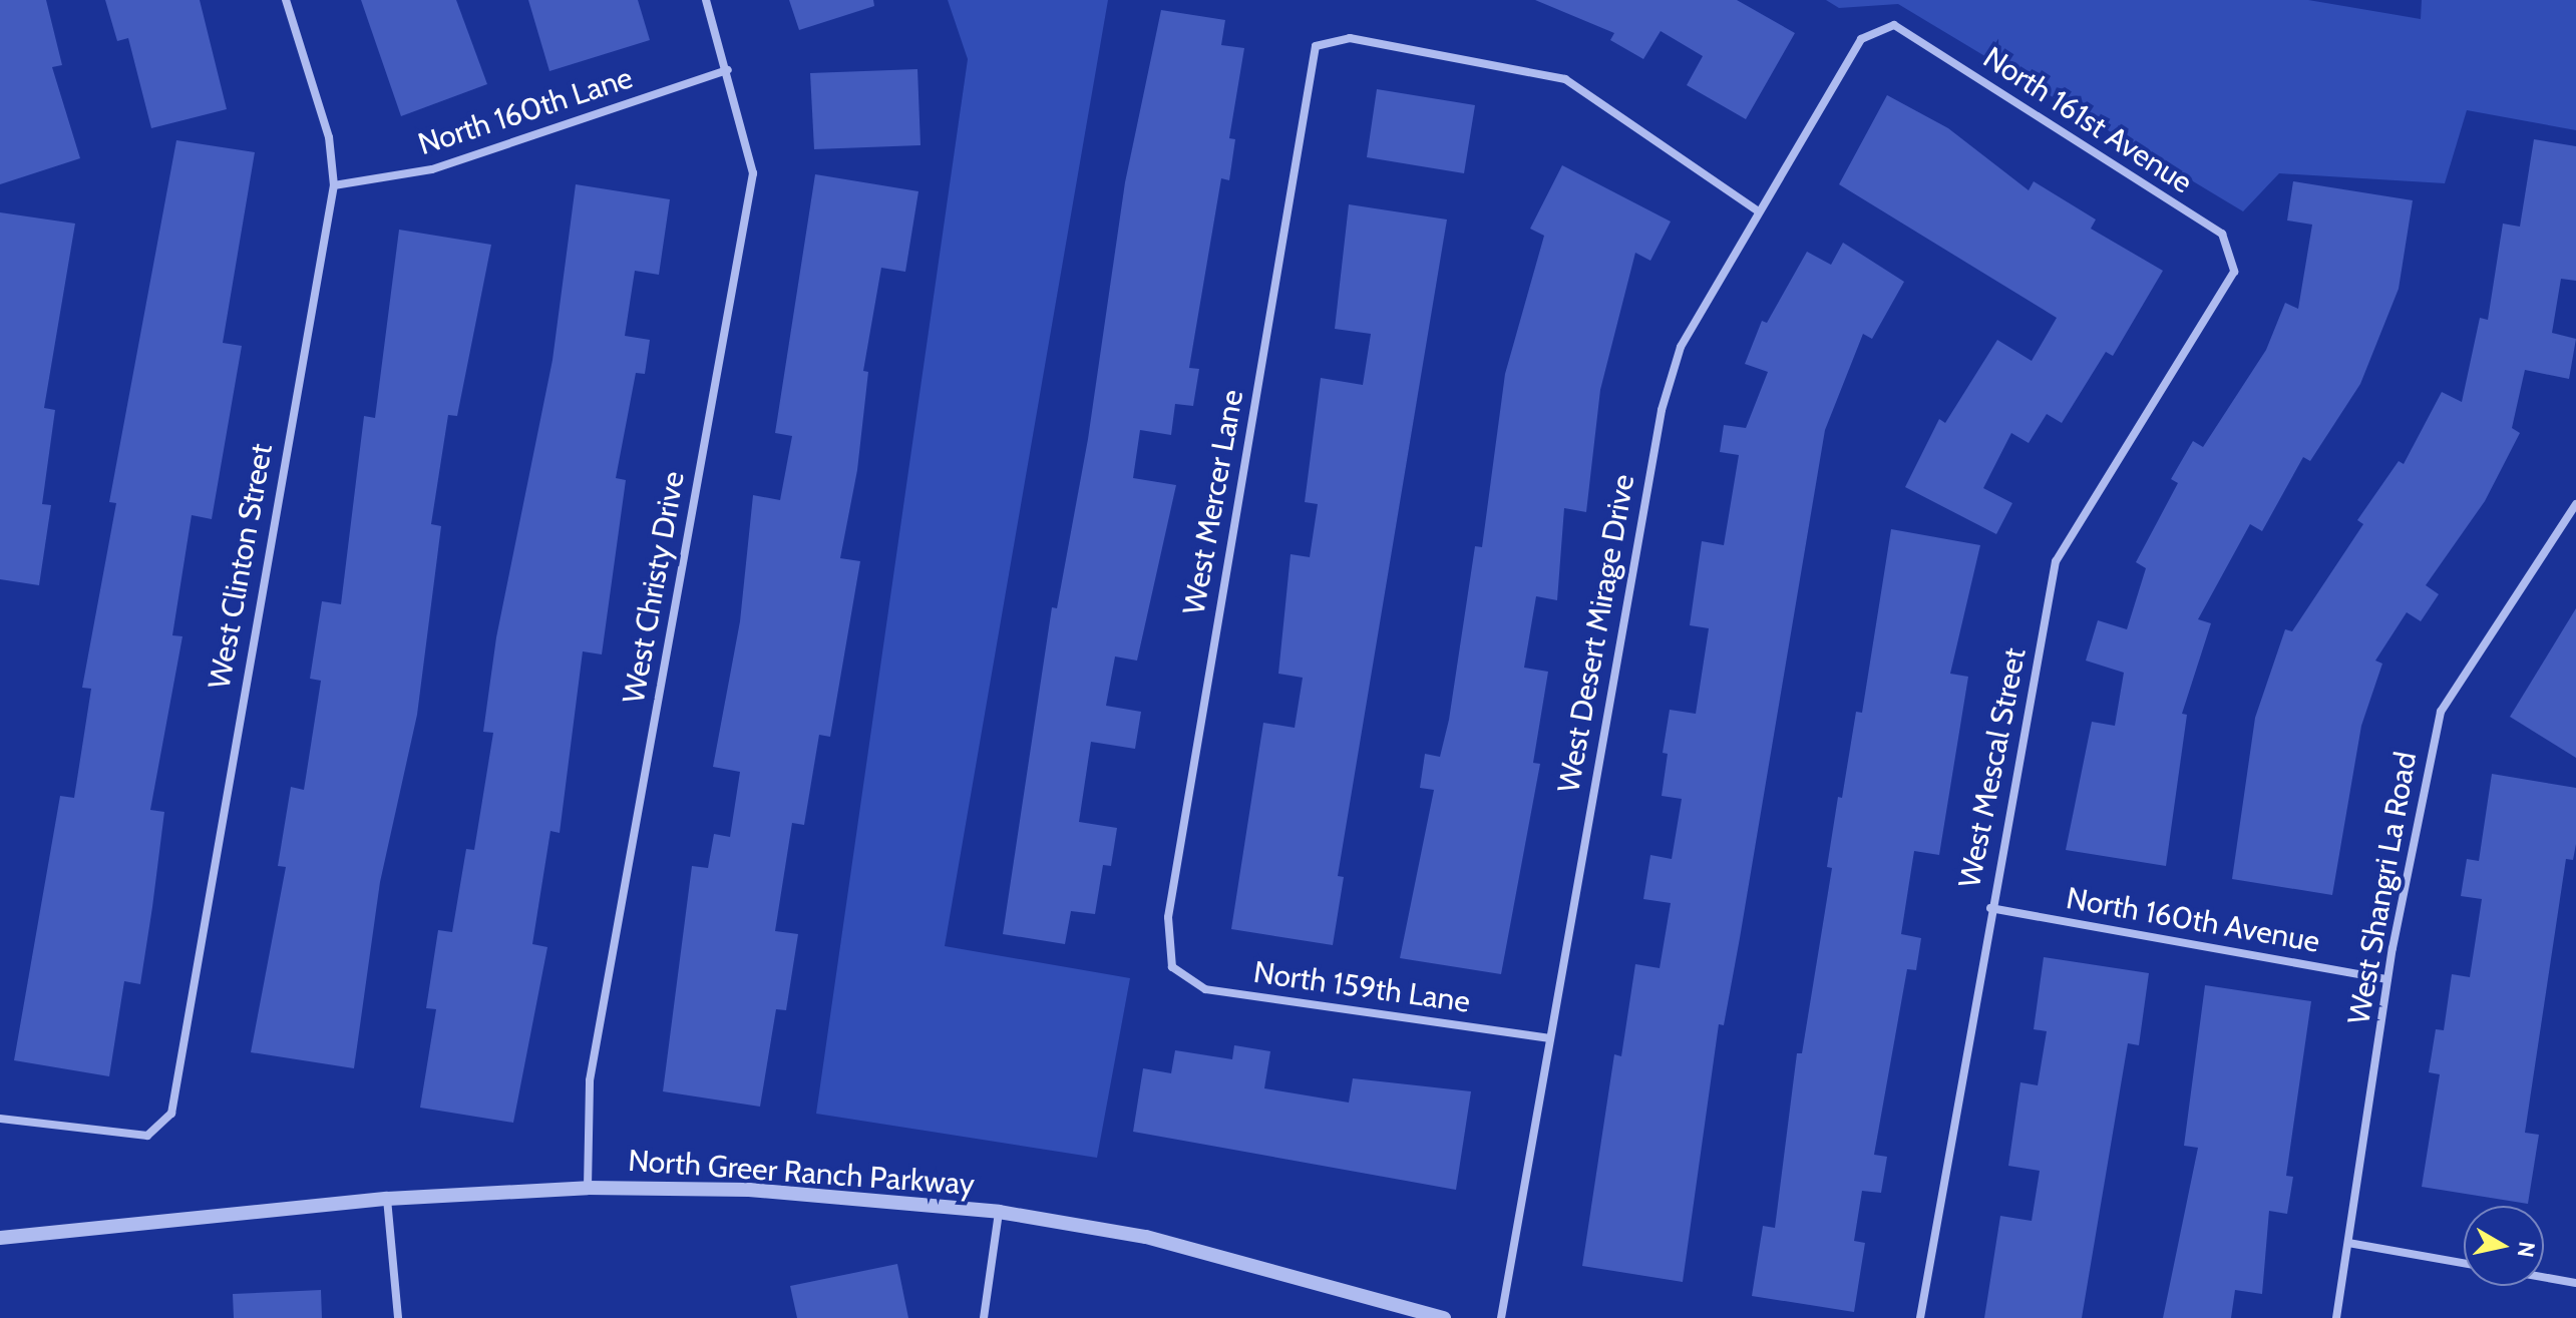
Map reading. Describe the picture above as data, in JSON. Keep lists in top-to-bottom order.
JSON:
{
  "streets": {
    "street": [
      "North 160th Lane",
      "North 161st Avenue",
      "West Mercer Lane",
      "West Clinton Street",
      "West Christy Drive",
      "West Desert Mirage Drive",
      "West Mescal Street",
      "West Shangri La Road",
      "North 160th Avenue",
      "North 159th Lane",
      "North Greer Ranch Parkway"
    ]
  },
  "crossings": [
    ["North 160th Lane", "West Clinton Street"],
    ["North 160th Lane", "West Christy Drive"],
    ["North 161st Avenue", "West Desert Mirage Drive"],
    ["North 161st Avenue", "West Mescal Street"],
    ["West Mercer Lane", "West Desert Mirage Drive"],
    ["West Mercer Lane", "North 159th Lane"],
    ["West Christy Drive", "North Greer Ranch Parkway"],
    ["West Desert Mirage Drive", "North 159th Lane"],
    ["West Mescal Street", "North 160th Avenue"],
    ["West Shangri La Road", "North 160th Avenue"]
  ],
  "north": "right"
}
